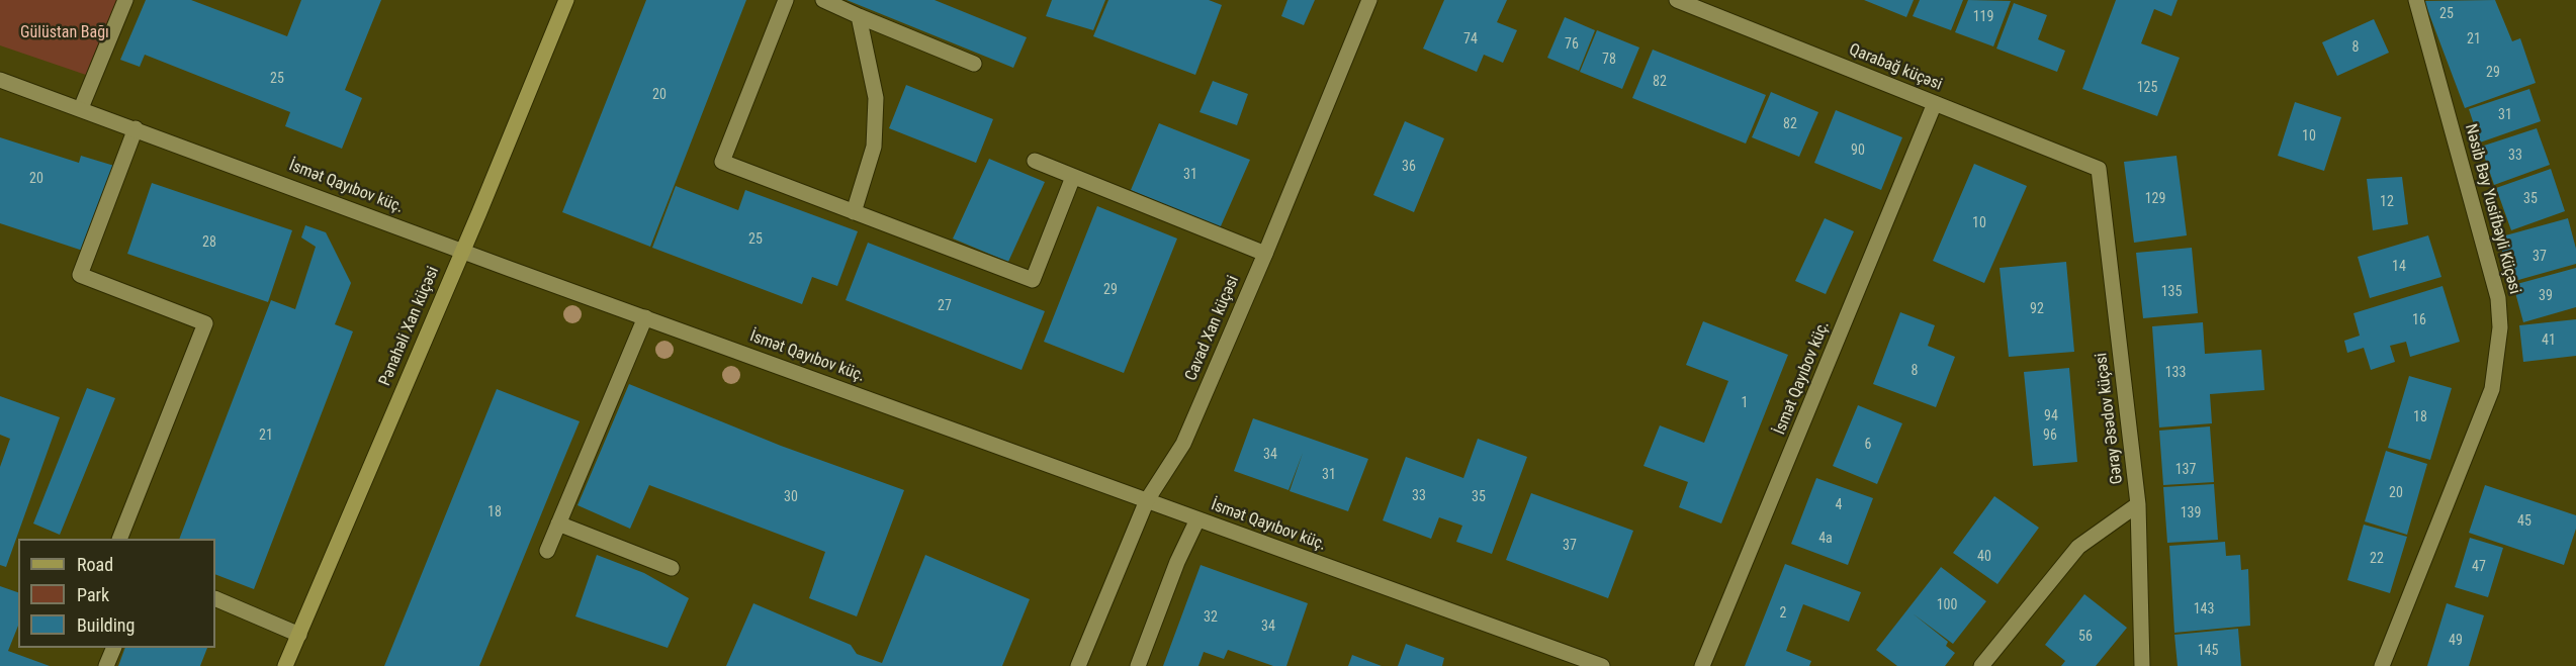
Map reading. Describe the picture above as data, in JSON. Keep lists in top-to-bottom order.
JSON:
{
  "streets": {
    "main road": ["Pənahəli Xan küçəsi"],
    "street": [
      "Qarabağ küçəsi",
      "İsmət Qayıbov küç.",
      "Nəsib Bəy Yusifbəyli Küçəsi",
      "Cavad Xan küçəsi",
      "Gəray Əsədov küçəsi"
    ]
  },
  "crossings": [
    ["Qarabağ küçəsi", "İsmət Qayıbov küç."],
    ["Qarabağ küçəsi", "Gəray Əsədov küçəsi"],
    ["İsmət Qayıbov küç.", "Pənahəli Xan küçəsi"],
    ["İsmət Qayıbov küç.", "Cavad Xan küçəsi"]
  ],
  "parks": ["Gülüstan Bağı"],
  "house_numbers": [
    "25",
    "119",
    "74",
    "21",
    "76",
    "8",
    "78",
    "29",
    "25",
    "82",
    "125",
    "20",
    "31",
    "82",
    "10",
    "90",
    "33",
    "36",
    "31",
    "20",
    "129",
    "35",
    "12",
    "10",
    "25",
    "28",
    "37",
    "14",
    "29",
    "135",
    "39",
    "27",
    "92",
    "16",
    "41",
    "8",
    "133",
    "1",
    "94",
    "18",
    "21",
    "96",
    "6",
    "34",
    "137",
    "31",
    "20",
    "33",
    "30",
    "35",
    "4",
    "18",
    "139",
    "45",
    "4a",
    "37",
    "40",
    "22",
    "47",
    "100",
    "143",
    "2",
    "32",
    "34",
    "56",
    "49",
    "145"
  ],
  "legend": ["Road", "Park", "Building"]
}
